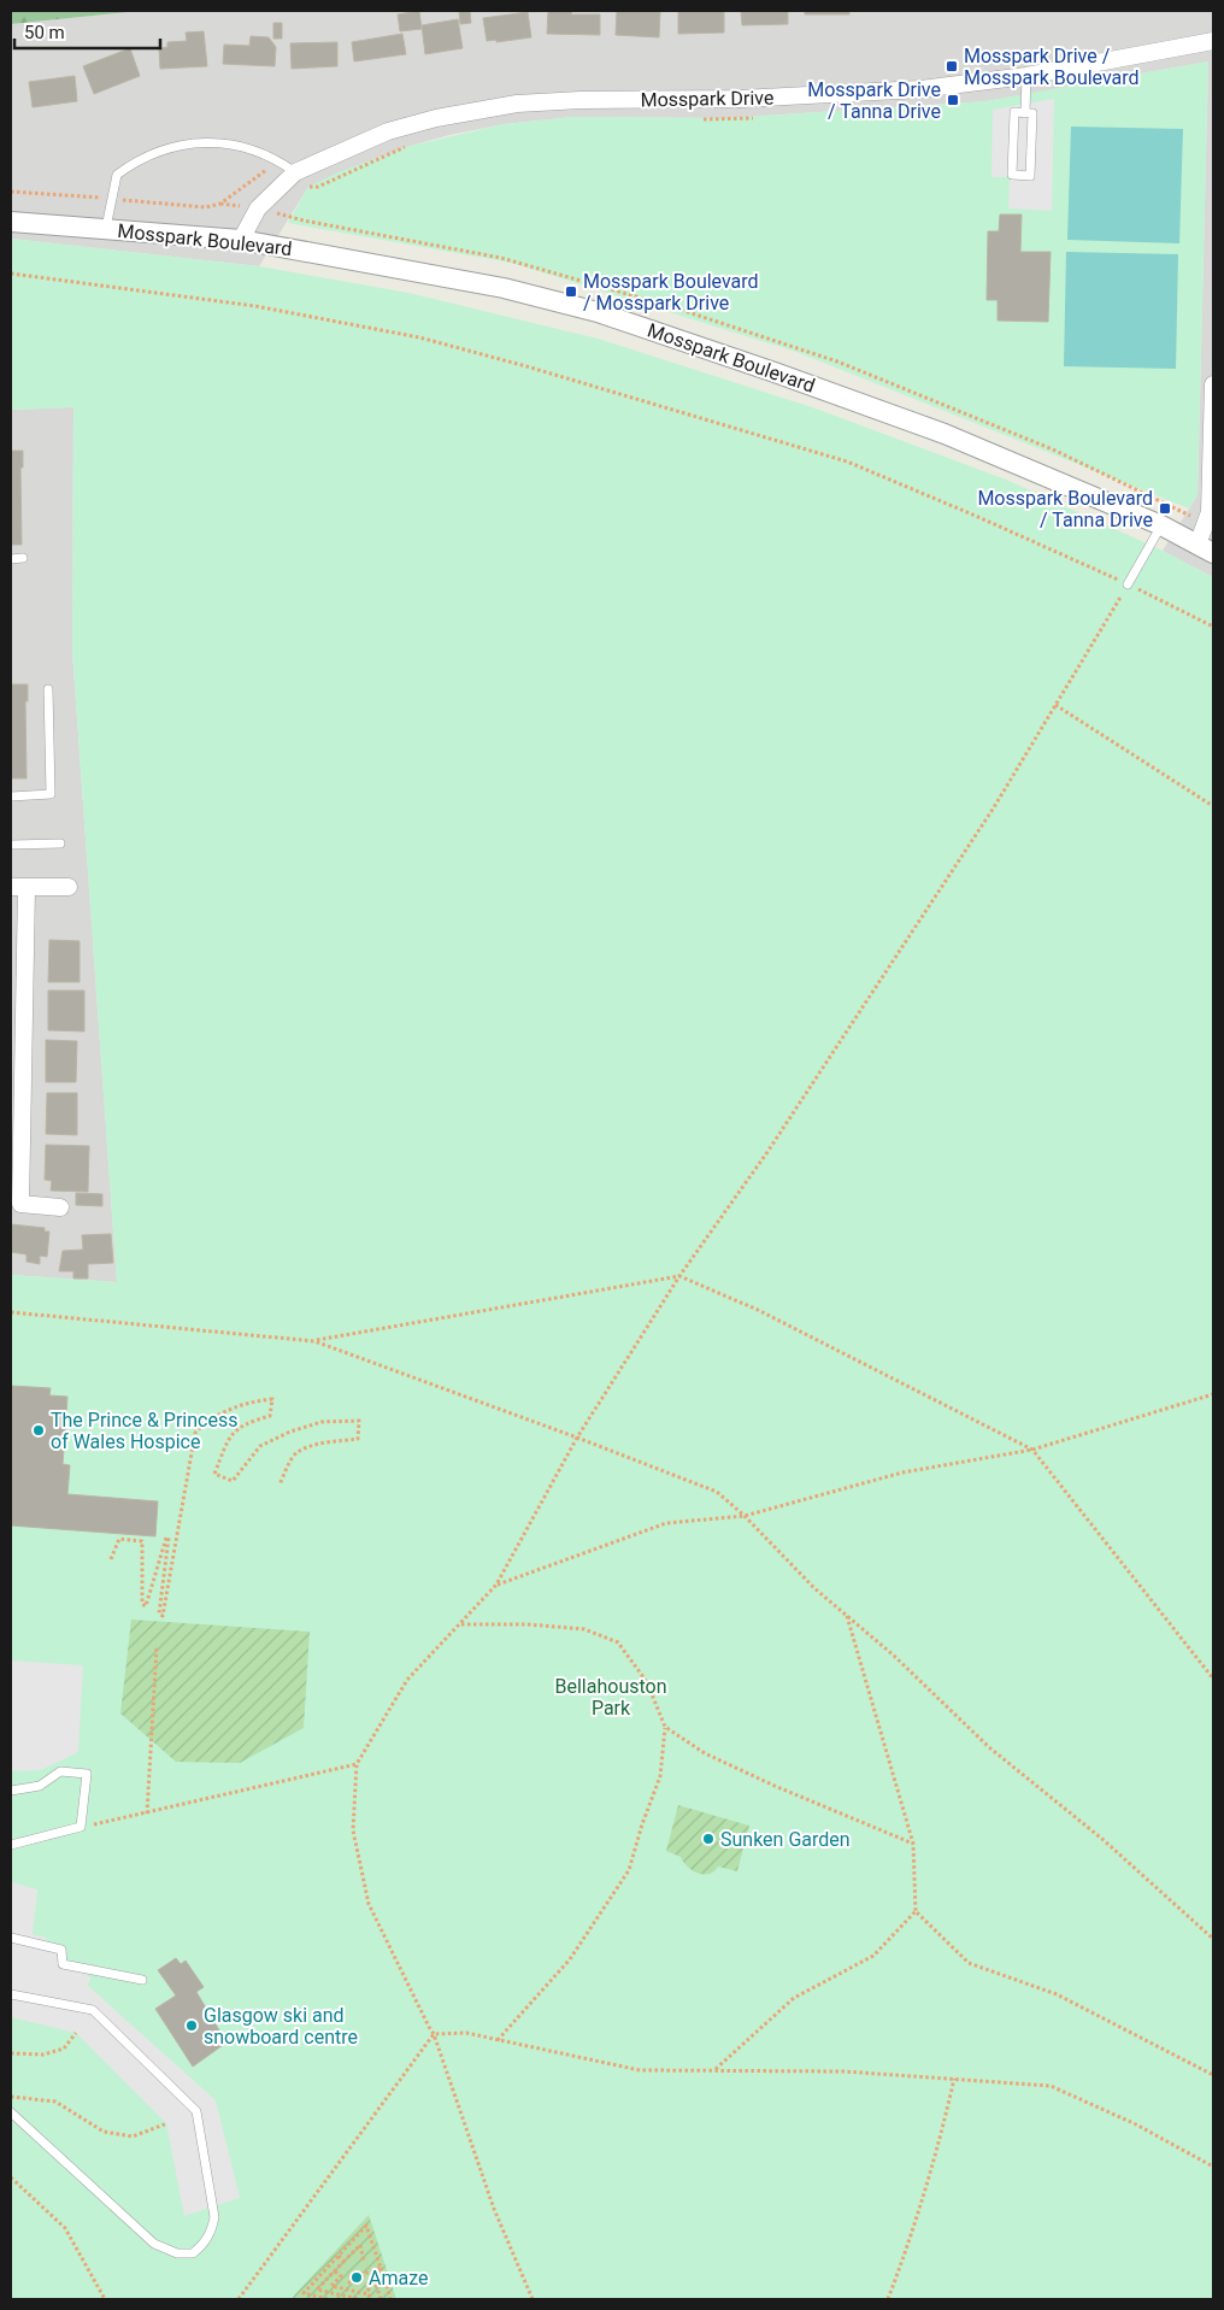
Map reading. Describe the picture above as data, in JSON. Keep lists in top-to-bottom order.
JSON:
{
  "streets": {
    "street": ["Mosspark Drive", "Mosspark Boulevard"]
  },
  "crossings": [
    ["Mosspark Drive", "Mosspark Boulevard"]
  ],
  "parks": ["Bellahouston Park"],
  "places": {
    "transit": [
      "Mosspark Drive / Mosspark Boulevard",
      "Mosspark Drive / Tanna Drive",
      "Mosspark Boulevard / Mosspark Drive",
      "Mosspark Boulevard / Tanna Drive"
    ],
    "other": [
      "The Prince & Princess of Wales Hospice",
      "Sunken Garden",
      "Glasgow ski and snowboard centre",
      "Amaze"
    ]
  },
  "scale_bar": "50 m"
}
